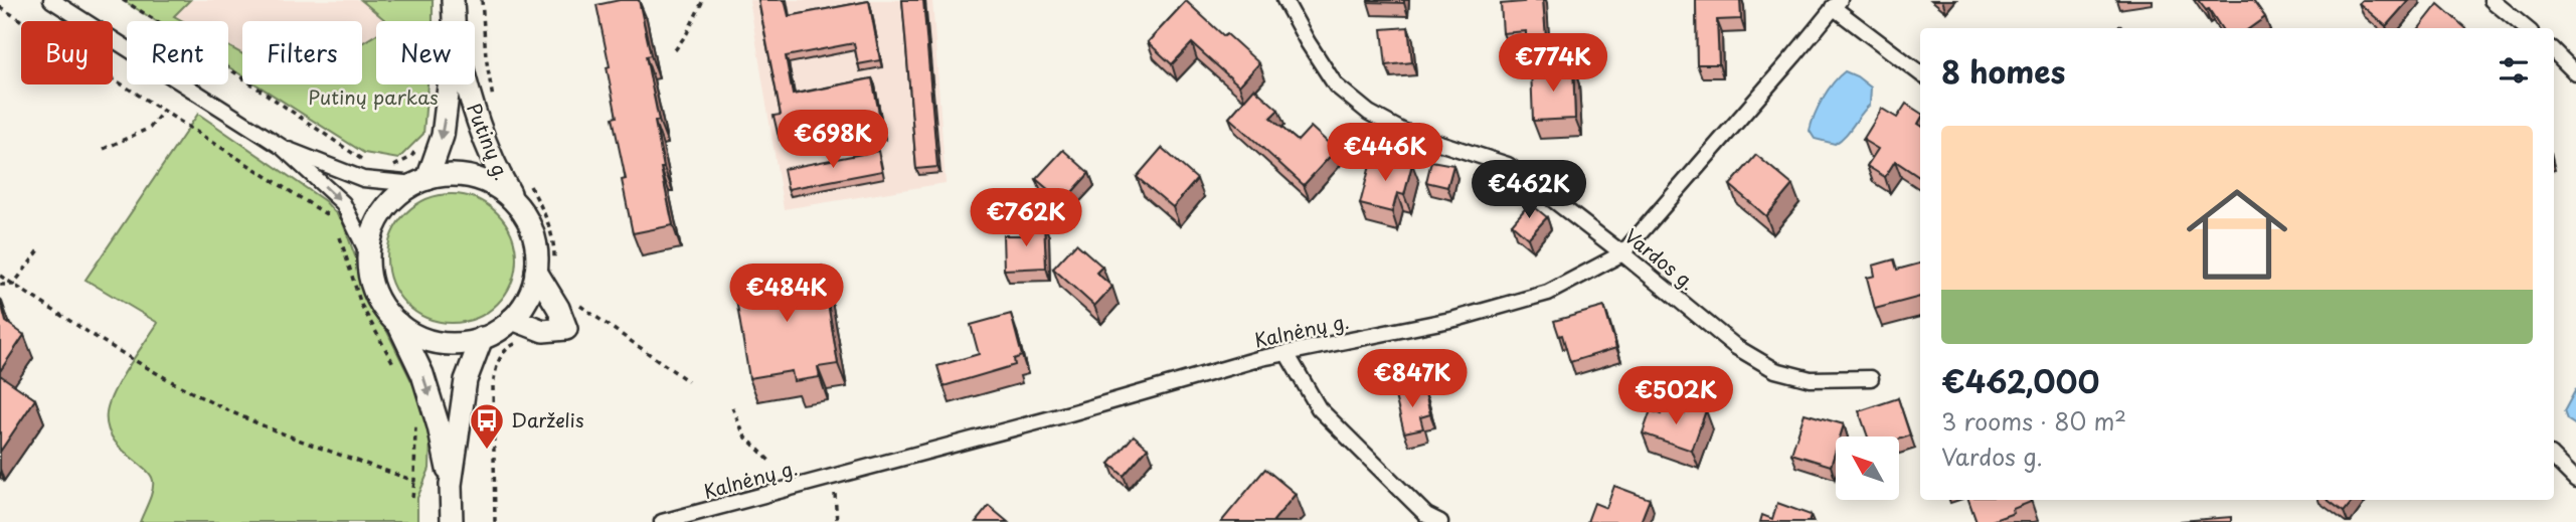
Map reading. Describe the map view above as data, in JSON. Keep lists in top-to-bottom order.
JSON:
{
  "streets": {
    "main road": ["Putinų g."],
    "street": ["Vardos g.", "Kalnėnų g."]
  },
  "crossings": [
    ["Vardos g.", "Kalnėnų g."]
  ],
  "one_way": ["Putinų g."],
  "parks": ["Putinų parkas"],
  "places": {
    "bus stop": ["Darželis"]
  },
  "north": "top left",
  "page": {
    "chip": [
      "Buy",
      "Rent",
      "Filters",
      "New"
    ],
    "heading": "8 homes",
    "price": [
      "€774K",
      "€698K",
      "€446K",
      "€462K",
      "€762K",
      "€484K",
      "€847K",
      "€502K"
    ],
    "list": [
      {
        "name": "€462,000",
        "note": "3 rooms · 80 m² · Vardos g."
      }
    ]
  }
}
